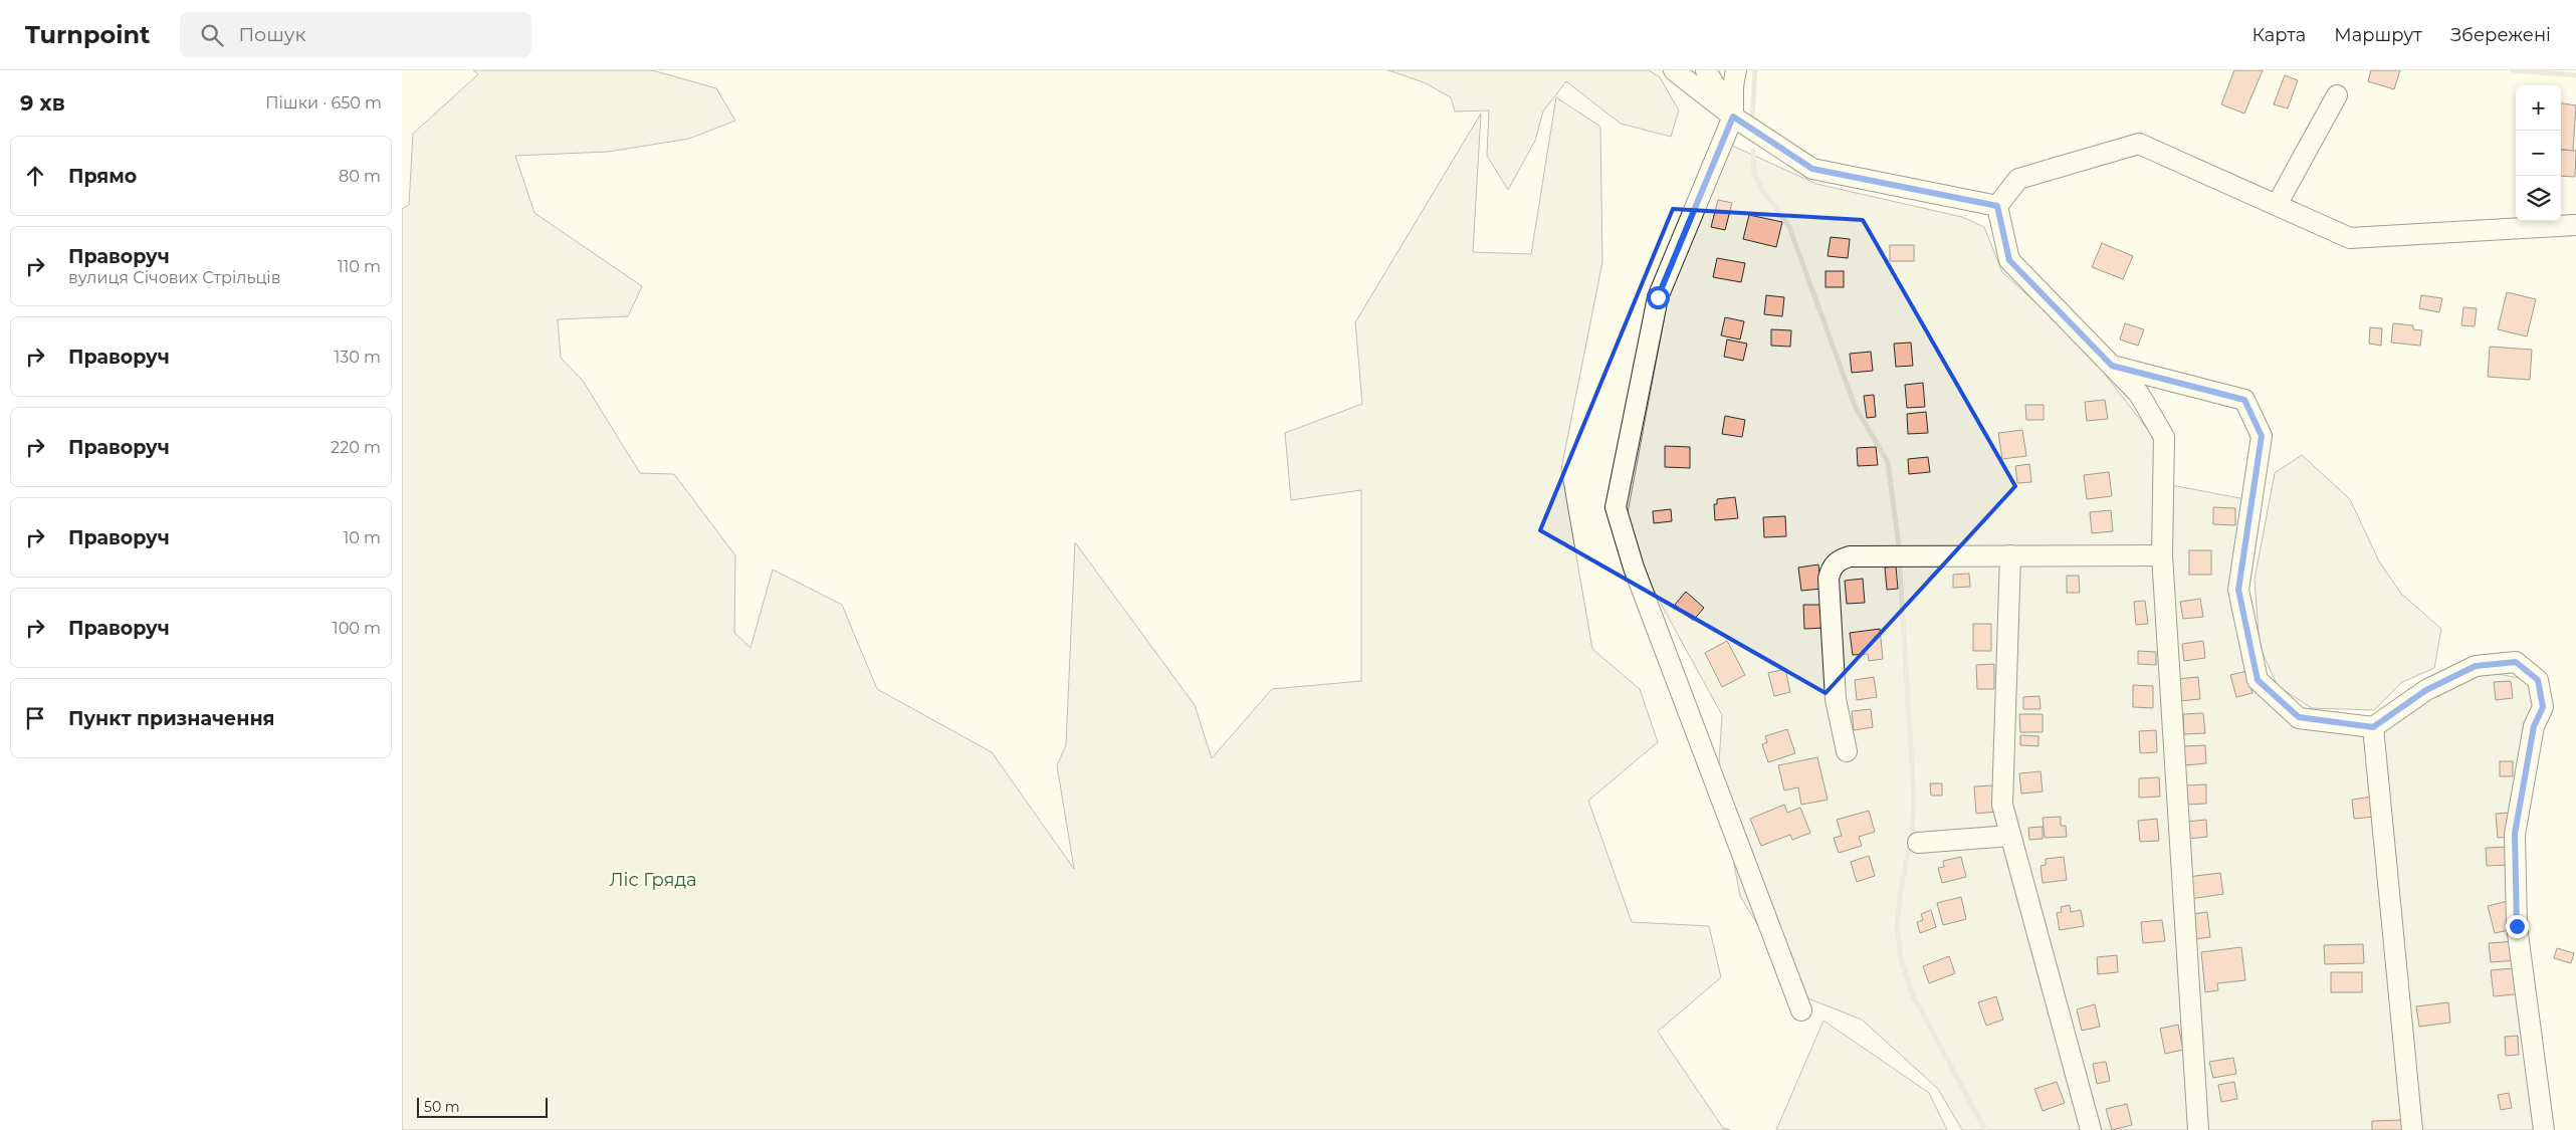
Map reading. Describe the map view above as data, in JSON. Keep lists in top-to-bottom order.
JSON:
{
  "parks": ["Ліс Гряда"],
  "scale_bar": "50 m",
  "page": {
    "header": "Turnpoint",
    "search": "Пошук",
    "nav": ["Карта", "Маршрут", "Збережені"],
    "heading": ["9 хв", "Пішки · 650 m"],
    "map_buttons": ["+", "−"],
    "list": [
      ["Прямо", "80 m"],
      ["Праворуч", "вулиця Січових Стрільців", "110 m"],
      ["Праворуч", "130 m"],
      ["Праворуч", "220 m"],
      ["Праворуч", "10 m"],
      ["Праворуч", "100 m"],
      "Пункт призначення"
    ],
    "scale": "50 m"
  }
}
